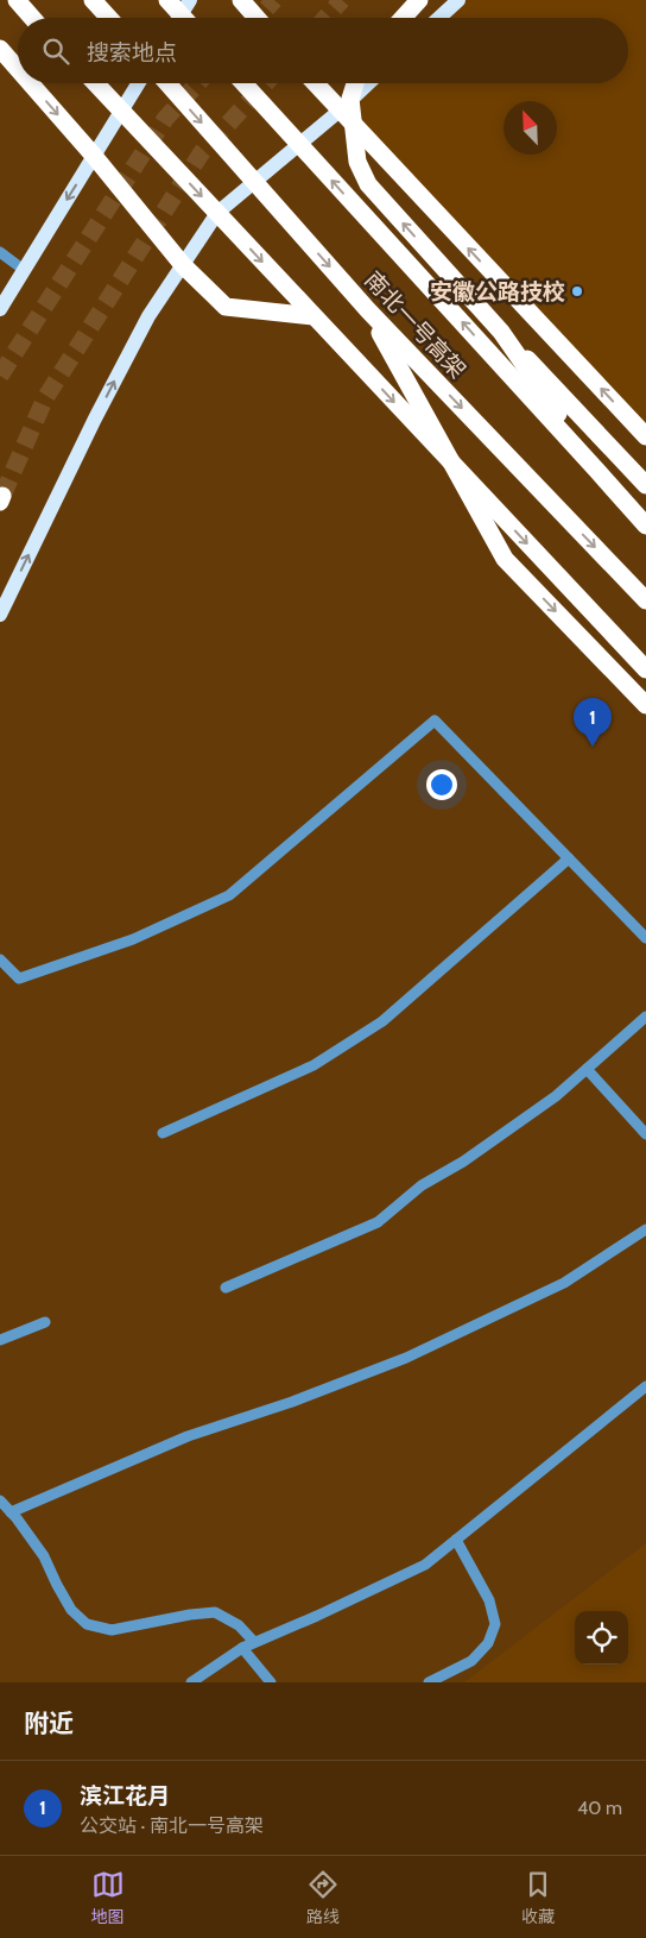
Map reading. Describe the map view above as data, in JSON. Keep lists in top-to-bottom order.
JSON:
{
  "streets": {
    "highway": ["南北一号高架"]
  },
  "places": ["安徽公路技校"],
  "north": "top left",
  "page": {
    "search": "搜索地点",
    "pins": "1",
    "heading": "附近",
    "list": [
      {
        "mark": "1",
        "name": "滨江花月",
        "note": "公交站 · 南北一号高架",
        "value": "40 m"
      }
    ],
    "nav": ["地图", "路线", "收藏"]
  }
}
